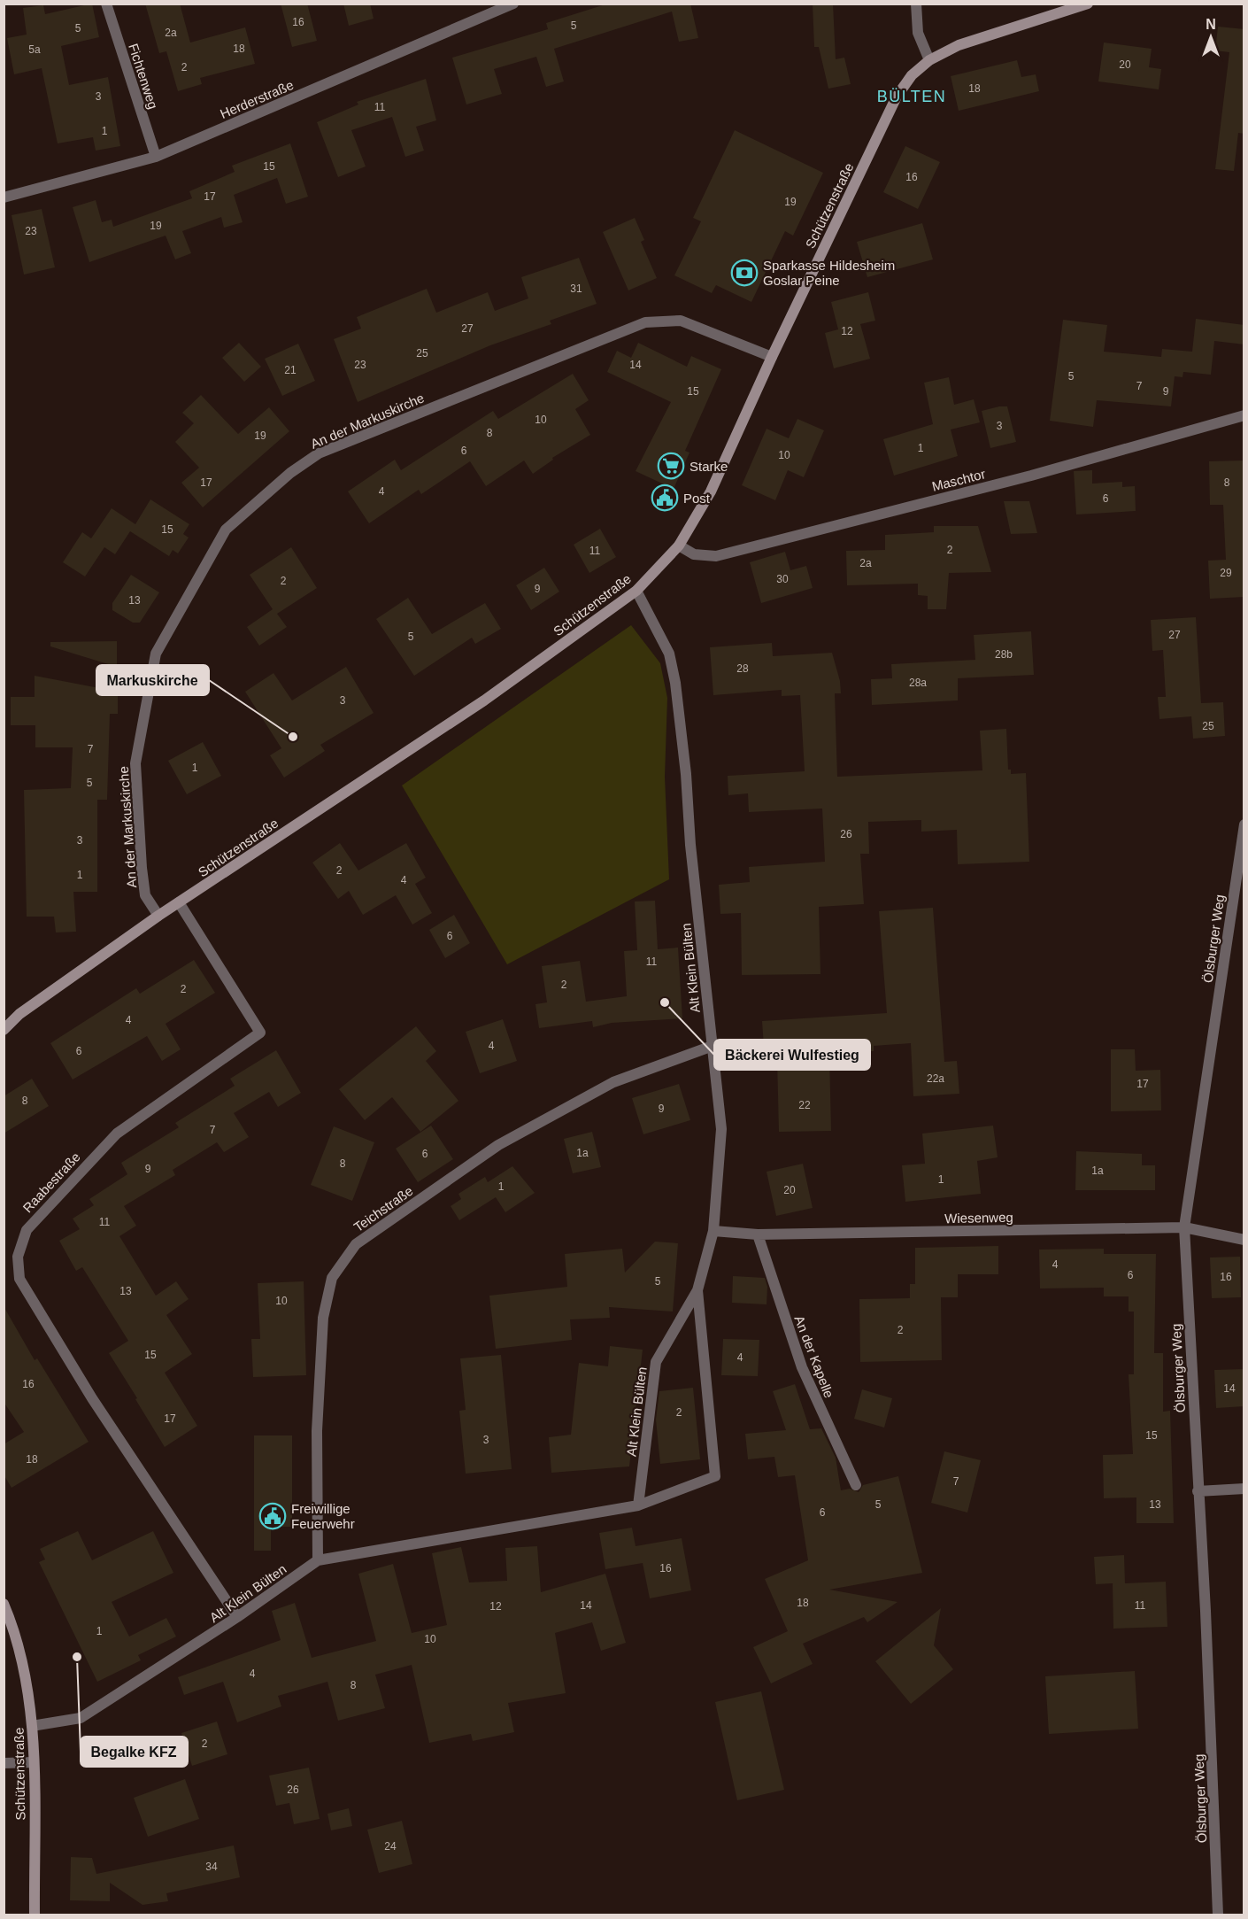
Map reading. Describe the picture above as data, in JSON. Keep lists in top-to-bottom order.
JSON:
{
  "streets": {
    "street": [
      "Fichtenweg",
      "Herderstraße",
      "Schützenstraße",
      "An der Markuskirche",
      "Maschtor",
      "Ölsburger Weg",
      "Alt Klein Bülten",
      "Raabestraße",
      "Teichstraße",
      "Wiesenweg",
      "An der Kapelle"
    ]
  },
  "crossings": [
    ["Fichtenweg", "Herderstraße"],
    ["Schützenstraße", "An der Markuskirche"],
    ["Schützenstraße", "Maschtor"],
    ["Schützenstraße", "Alt Klein Bülten"],
    ["Schützenstraße", "Raabestraße"],
    ["Ölsburger Weg", "Wiesenweg"],
    ["Alt Klein Bülten", "Raabestraße"],
    ["Alt Klein Bülten", "Teichstraße"],
    ["Alt Klein Bülten", "Wiesenweg"],
    ["Wiesenweg", "An der Kapelle"]
  ],
  "districts": ["BÜLTEN"],
  "places": {
    "bank": ["Sparkasse Hildesheim Goslar Peine"],
    "supermarket": ["Starke"],
    "public building": ["Post", "Freiwillige Feuerwehr"],
    "other": ["Markuskirche", "Bäckerei Wulfestieg", "Begalke KFZ"]
  },
  "house_numbers": [
    "16",
    "5",
    "5",
    "2a",
    "18",
    "5a",
    "20",
    "2",
    "18",
    "3",
    "11",
    "1",
    "15",
    "16",
    "17",
    "19",
    "19",
    "23",
    "31",
    "27",
    "12",
    "25",
    "23",
    "14",
    "21",
    "5",
    "7",
    "15",
    "9",
    "10",
    "3",
    "8",
    "19",
    "1",
    "6",
    "10",
    "17",
    "8",
    "4",
    "6",
    "15",
    "2",
    "11",
    "2a",
    "29",
    "30",
    "2",
    "9",
    "13",
    "27",
    "5",
    "28b",
    "28",
    "28a",
    "3",
    "25",
    "7",
    "1",
    "5",
    "26",
    "3",
    "2",
    "1",
    "4",
    "6",
    "11",
    "2",
    "2",
    "4",
    "4",
    "6",
    "22a",
    "17",
    "8",
    "22",
    "9",
    "7",
    "1a",
    "6",
    "8",
    "9",
    "1a",
    "1",
    "1",
    "20",
    "11",
    "4",
    "6",
    "16",
    "5",
    "13",
    "10",
    "2",
    "15",
    "4",
    "16",
    "14",
    "2",
    "17",
    "15",
    "3",
    "18",
    "7",
    "5",
    "13",
    "6",
    "16",
    "18",
    "14",
    "11",
    "12",
    "1",
    "10",
    "4",
    "8",
    "2",
    "26",
    "24",
    "34"
  ],
  "north": "top"
}
